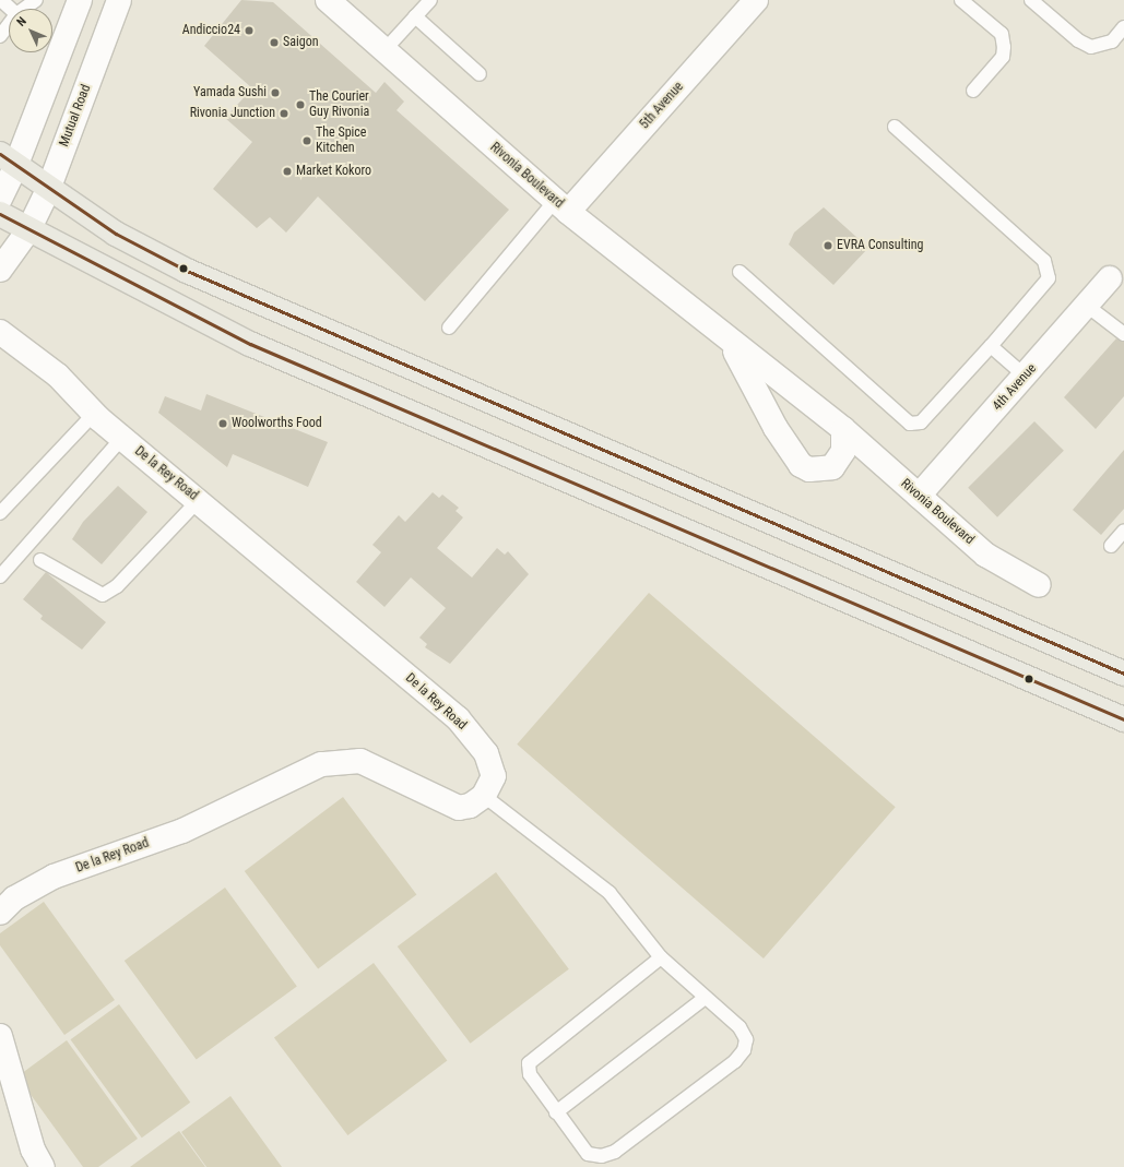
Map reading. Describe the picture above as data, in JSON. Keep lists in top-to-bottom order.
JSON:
{
  "streets": {
    "street": [
      "5th Avenue",
      "Mutual Road",
      "Rivonia Boulevard",
      "4th Avenue",
      "De la Rey Road"
    ]
  },
  "crossings": [
    ["5th Avenue", "Rivonia Boulevard"],
    ["Rivonia Boulevard", "4th Avenue"]
  ],
  "places": [
    "Andiccio24",
    "Saigon",
    "Yamada Sushi",
    "The Courier Guy Rivonia",
    "Rivonia Junction",
    "The Spice Kitchen",
    "Market Kokoro",
    "EVRA Consulting",
    "Woolworths Food"
  ],
  "north": "top left"
}
